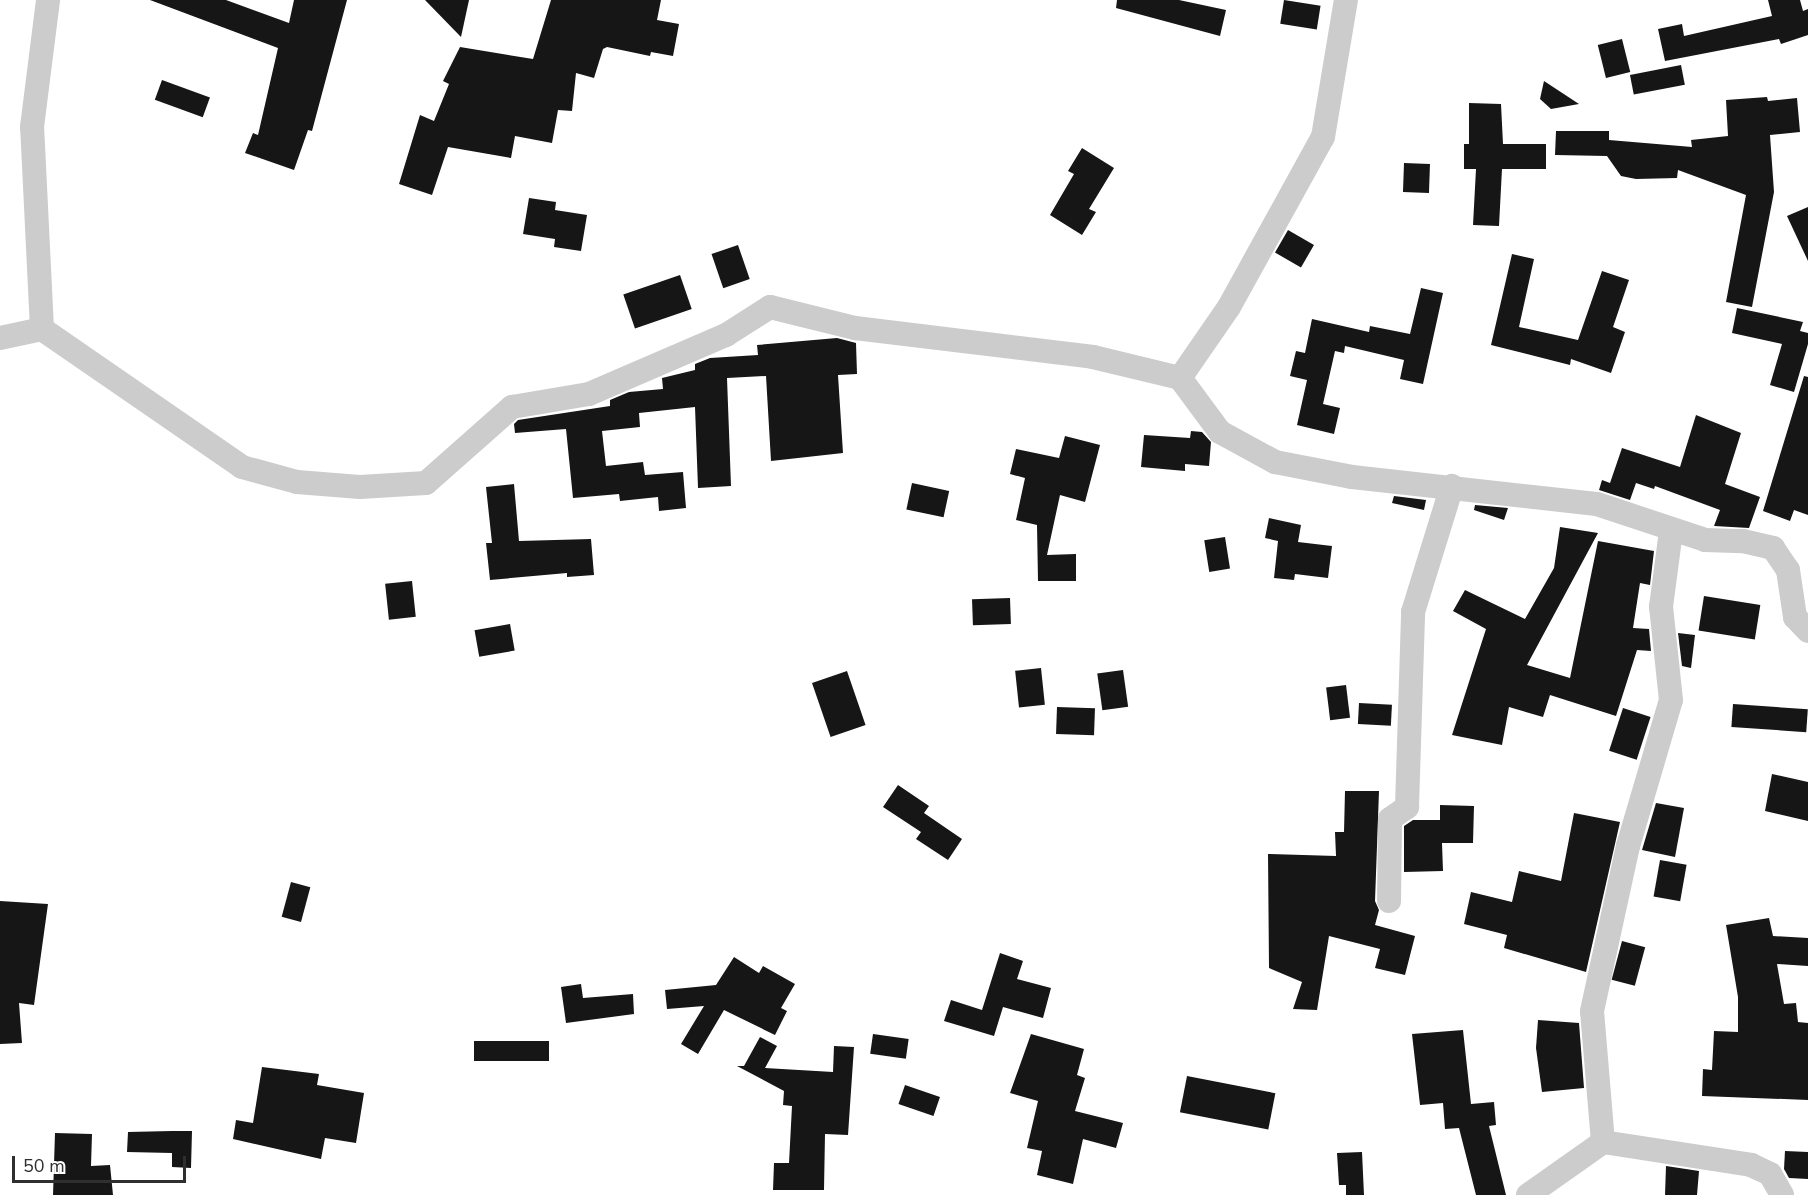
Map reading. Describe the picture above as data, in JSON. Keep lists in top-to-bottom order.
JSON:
{
  "scale_bar": "50 m"
}
